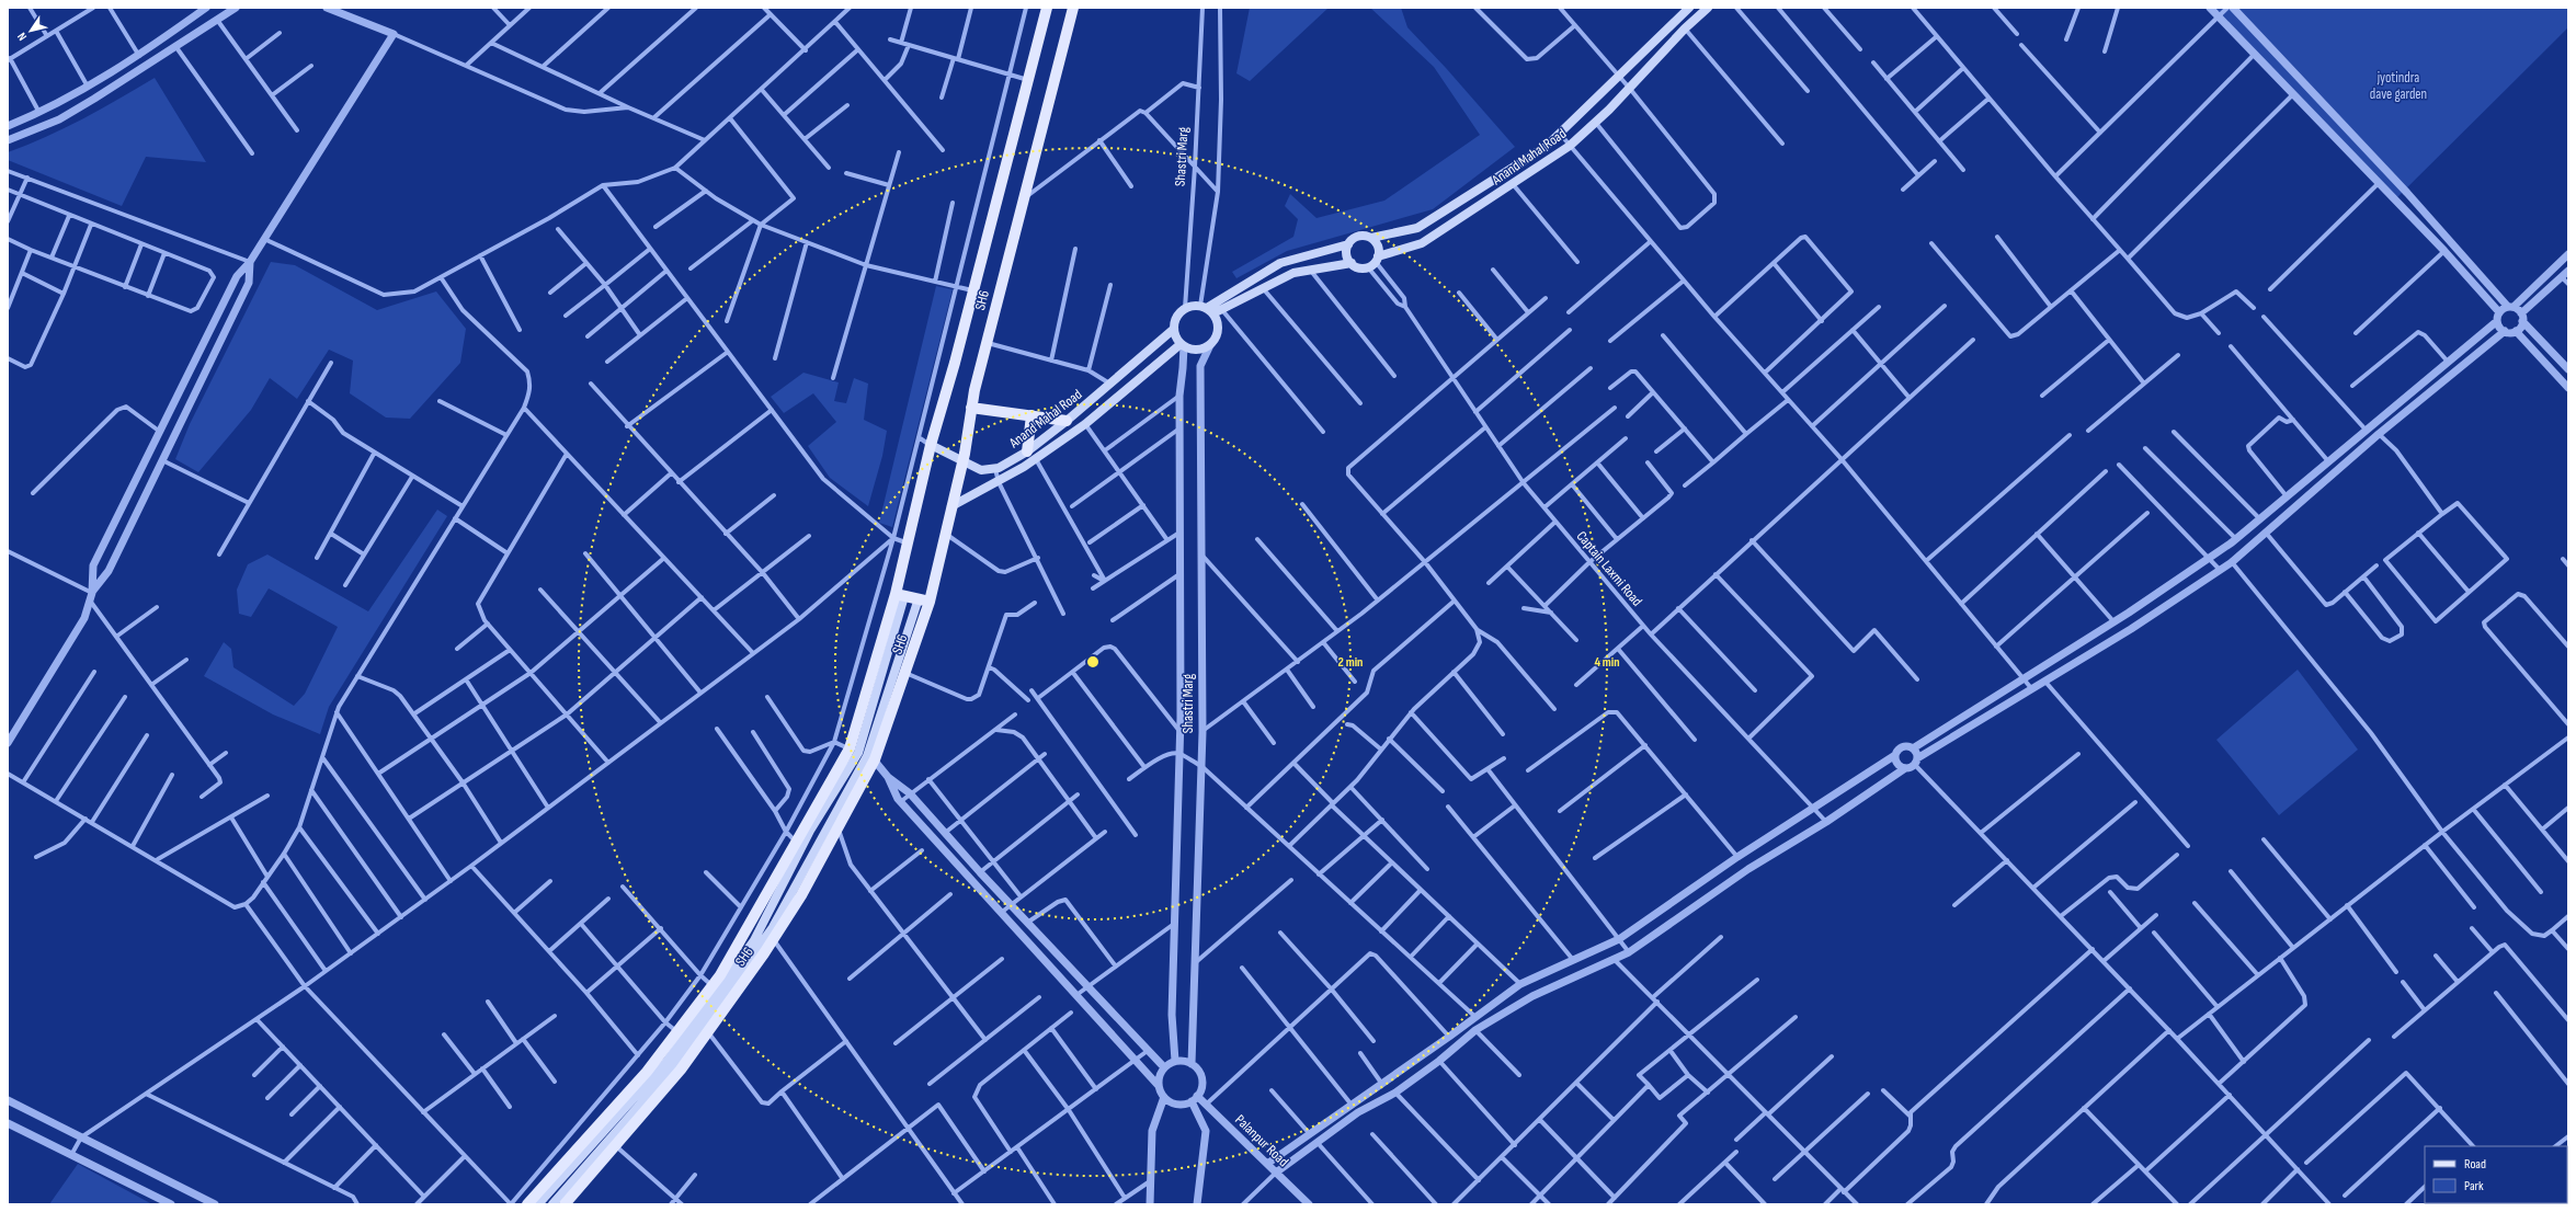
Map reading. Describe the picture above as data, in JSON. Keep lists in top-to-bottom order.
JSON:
{
  "streets": {
    "main road": ["Anand Mahal Road", "SH6"],
    "street": ["Shastri Marg", "Captain Laxmi Road", "Palanpur Road"]
  },
  "crossings": [
    ["Shastri Marg", "Anand Mahal Road"],
    ["Shastri Marg", "Palanpur Road"],
    ["Anand Mahal Road", "SH6"],
    ["Anand Mahal Road", "Captain Laxmi Road"]
  ],
  "parks": ["jyotindra dave garden"],
  "legend": ["Road", "Park"],
  "north": "bottom left",
  "rings": ["2 min", "4 min"]
}
